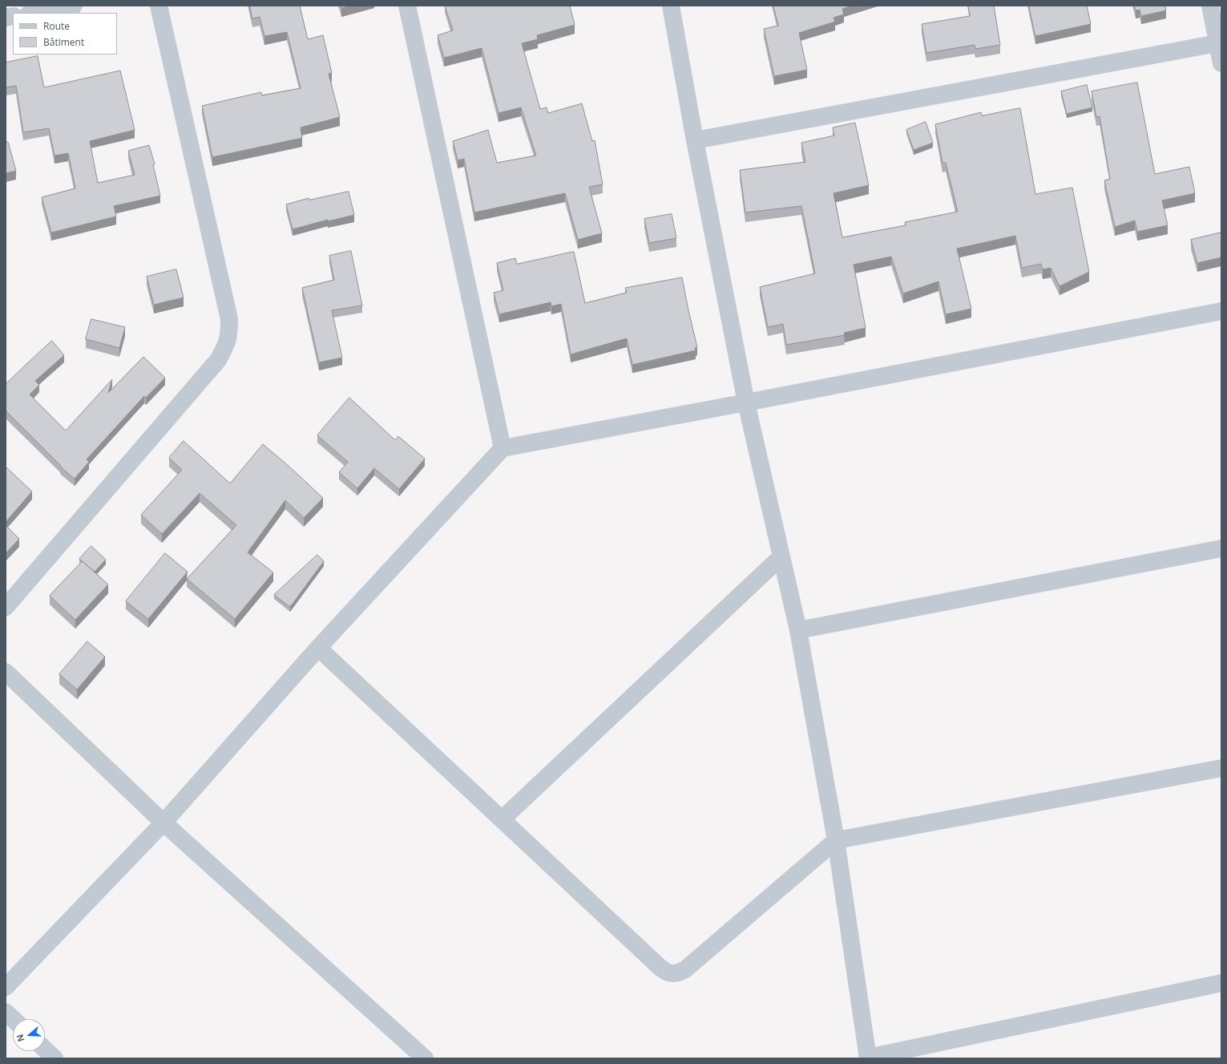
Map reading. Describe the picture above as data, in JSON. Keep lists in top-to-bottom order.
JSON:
{
  "legend": ["Route", "Bâtiment"],
  "north": "left"
}
